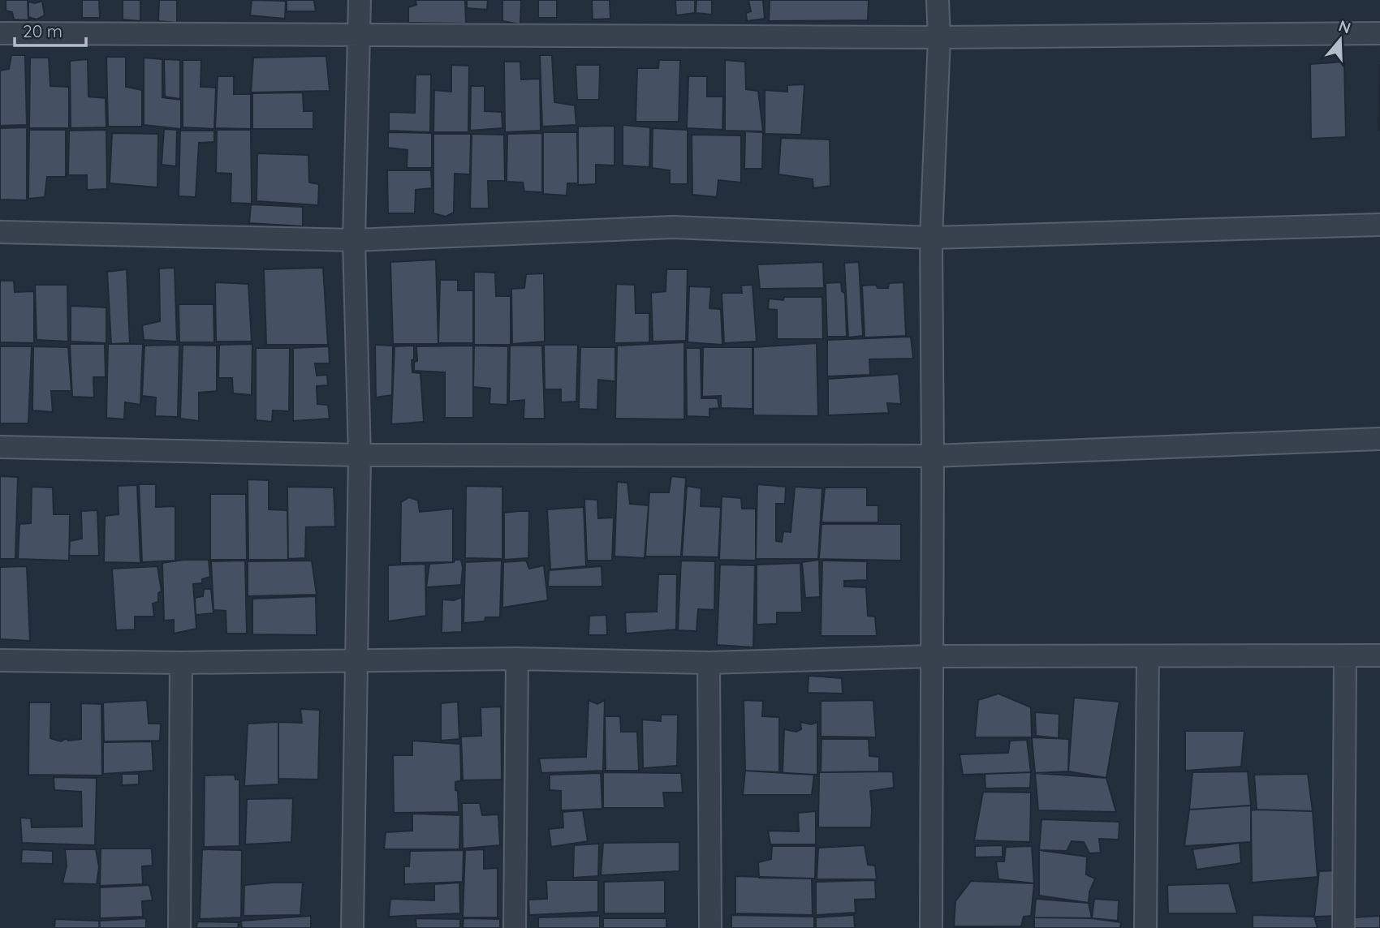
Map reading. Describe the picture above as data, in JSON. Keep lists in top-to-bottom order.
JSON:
{
  "scale_bar": "20 m",
  "north": "top"
}
